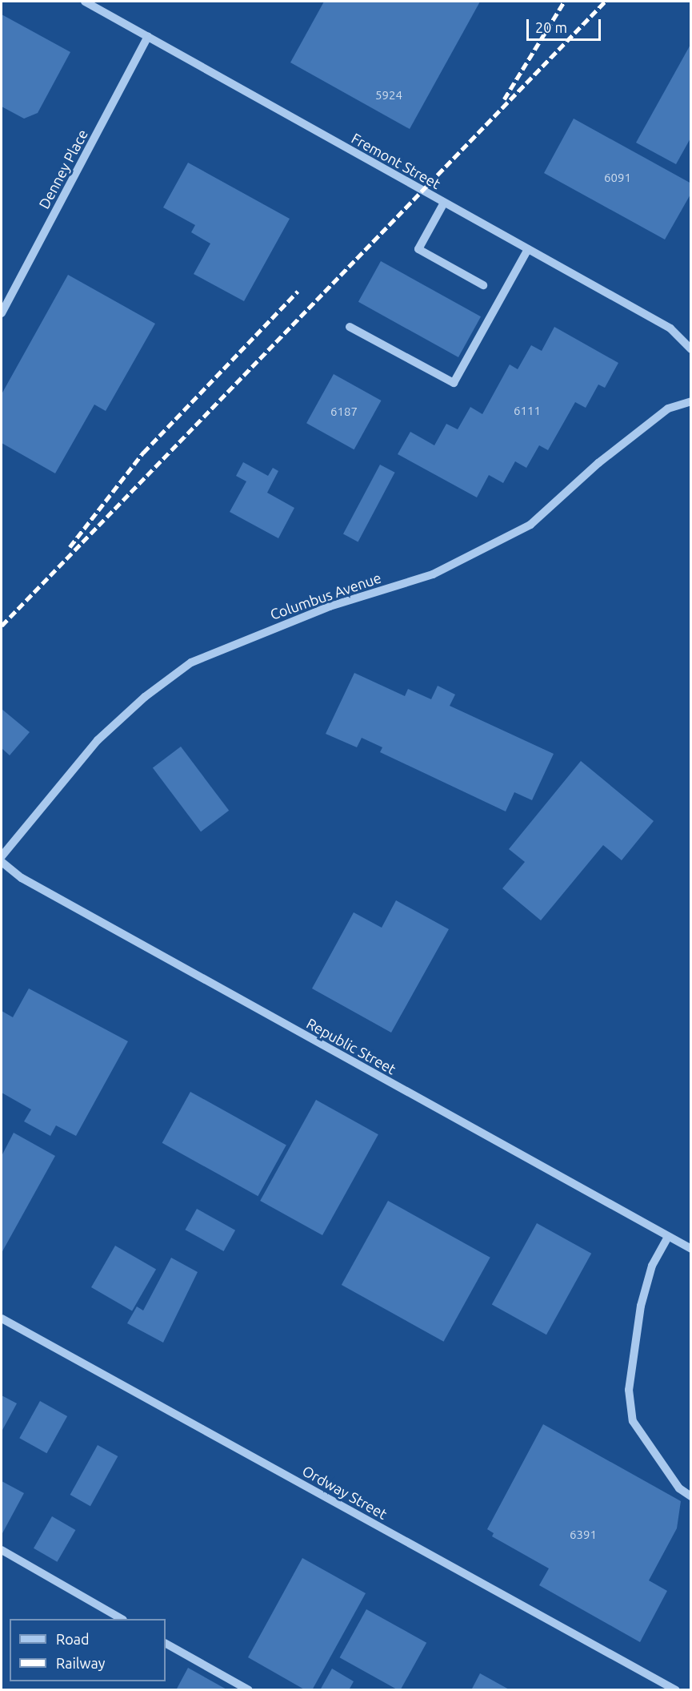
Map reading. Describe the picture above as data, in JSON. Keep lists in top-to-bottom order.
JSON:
{
  "streets": {
    "street": [
      "Fremont Street",
      "Denney Place",
      "Columbus Avenue",
      "Republic Street",
      "Ordway Street"
    ]
  },
  "crossings": [
    ["Fremont Street", "Denney Place"]
  ],
  "house_numbers": [
    "5924",
    "6091",
    "6111",
    "6187",
    "6391"
  ],
  "legend": ["Road", "Railway"],
  "scale_bar": "20 m"
}
